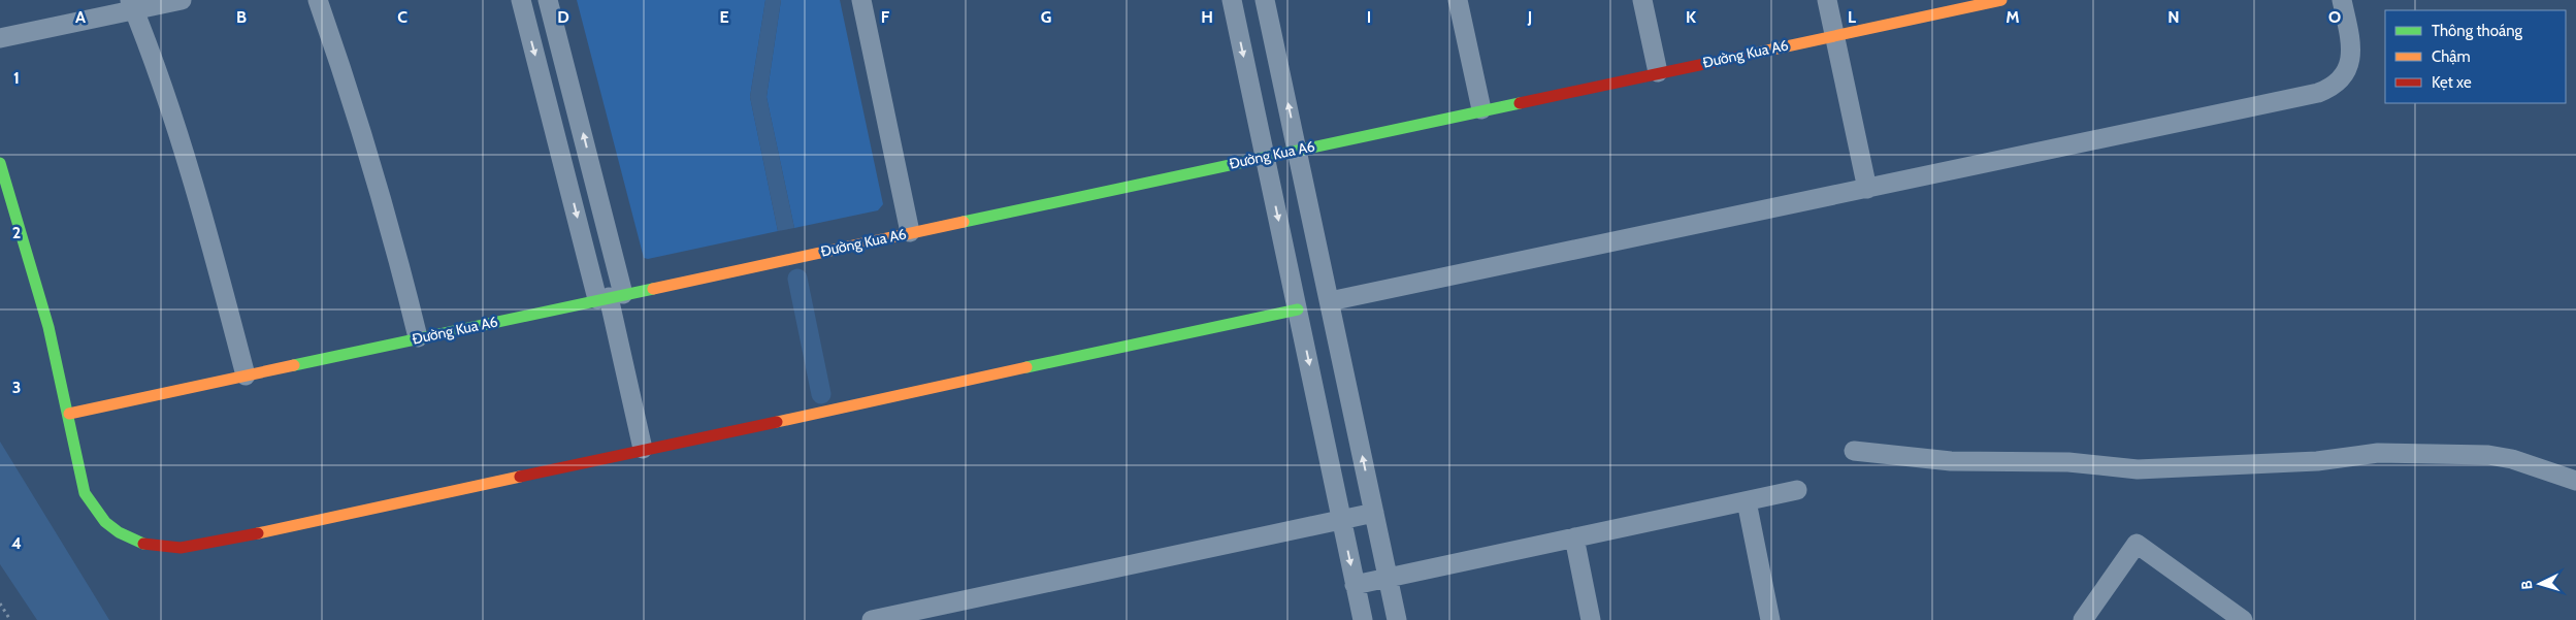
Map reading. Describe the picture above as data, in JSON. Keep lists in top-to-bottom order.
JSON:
{
  "streets": {
    "street": ["Đường Kua A6"]
  },
  "legend": ["Thông thoáng", "Chậm", "Kẹt xe"],
  "north": "left",
  "grid": {
    "columns": [
      "A",
      "B",
      "C",
      "D",
      "E",
      "F",
      "G",
      "H",
      "I",
      "J",
      "K",
      "L",
      "M",
      "N",
      "O"
    ],
    "rows": [
      "1",
      "2",
      "3",
      "4"
    ]
  }
}
